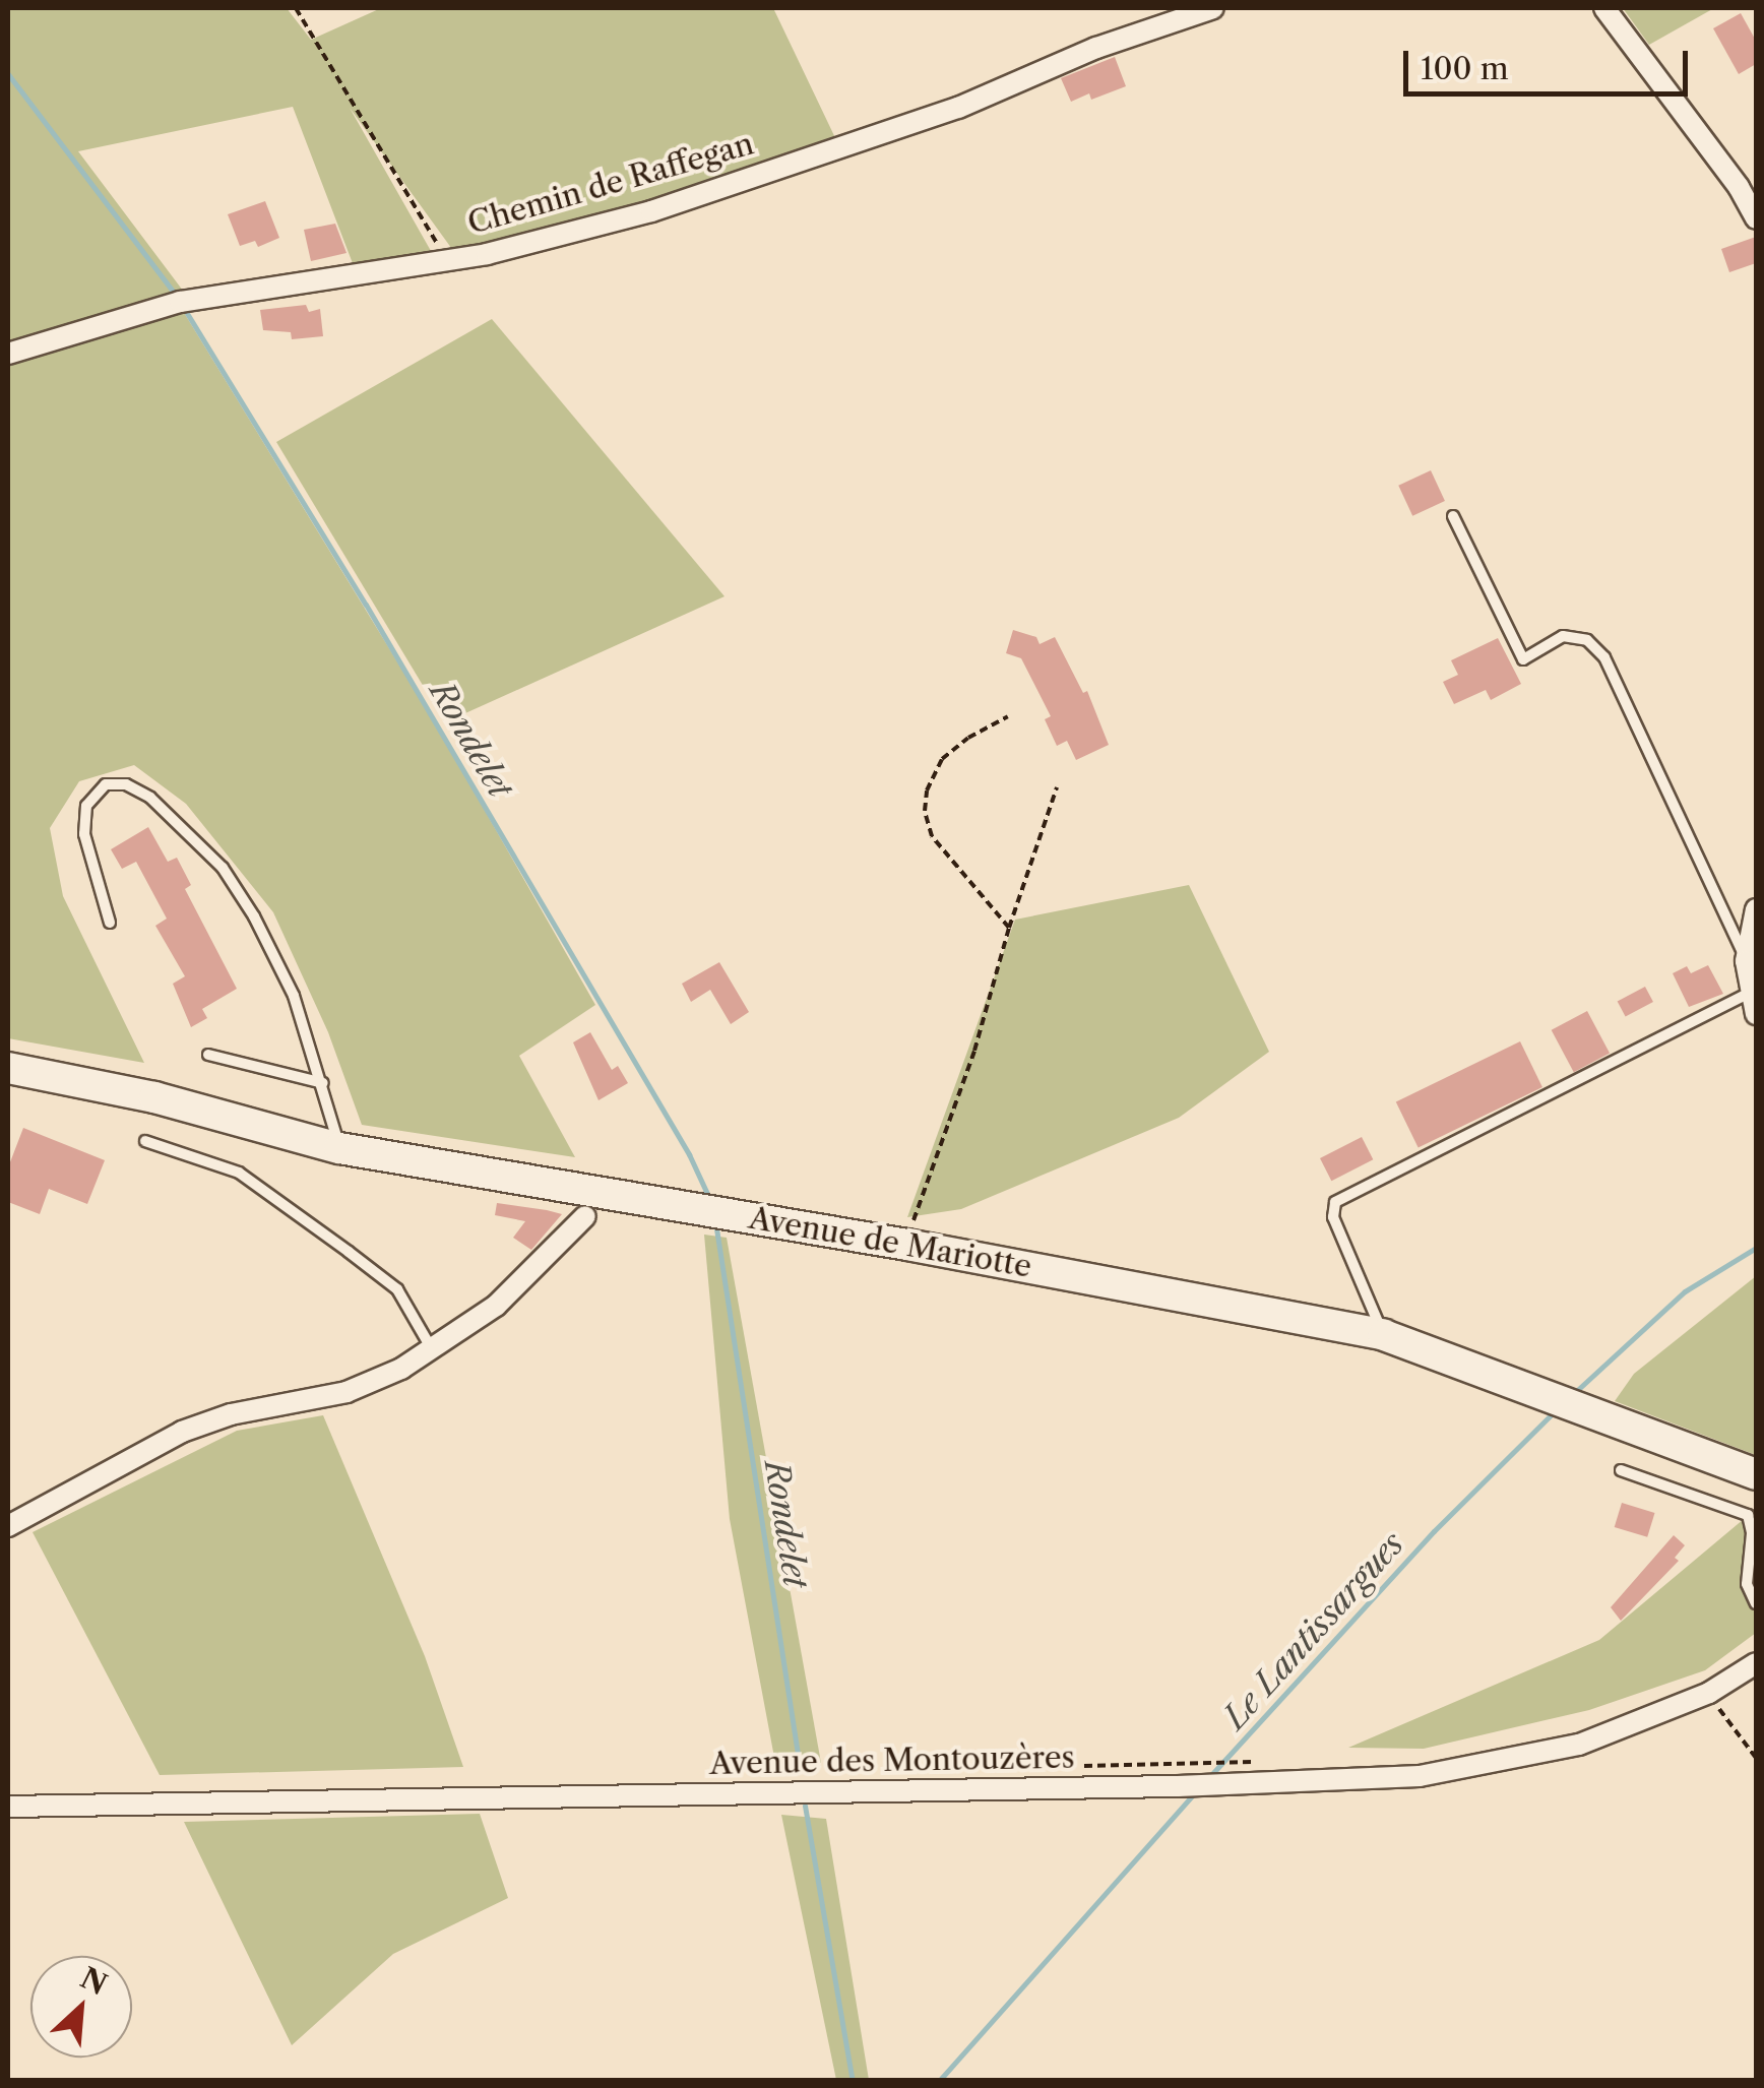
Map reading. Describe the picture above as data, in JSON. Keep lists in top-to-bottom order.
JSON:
{
  "streets": {
    "main road": ["Avenue de Mariotte"],
    "street": ["Chemin de Raffegan", "Avenue des Montouzères"]
  },
  "water": ["Rondelet", "Le Lantissargues"],
  "scale_bar": "100 m",
  "north": "top right"
}
